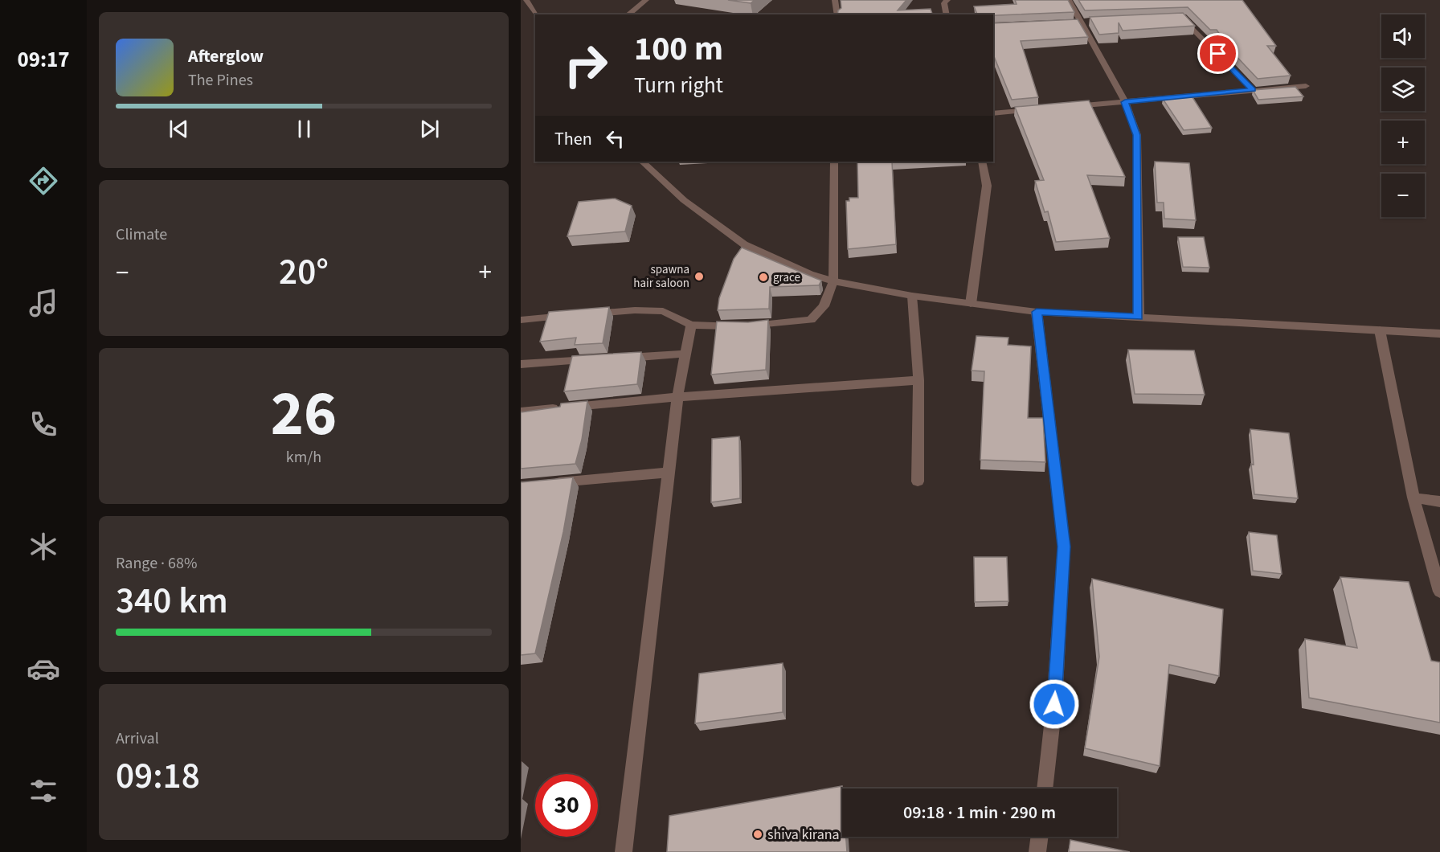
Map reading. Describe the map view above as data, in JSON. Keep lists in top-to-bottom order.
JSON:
{
  "places": ["spawna hair saloon", "grace", "shiva kirana"],
  "page": {
    "tabs": "09:17",
    "map_buttons": ["+", "−"],
    "turn": ["100 m", "Turn right"],
    "song": ["Afterglow", "The Pines"],
    "then": "Then",
    "tile": [
      "Climate",
      ["26", "km/h"],
      ["Range · 68%", "340 km"],
      ["Arrival", "09:18"]
    ],
    "heat": ["−", "20°", "+"],
    "limit": "30",
    "trip": "09:18 · 1 min · 290 m"
  }
}
